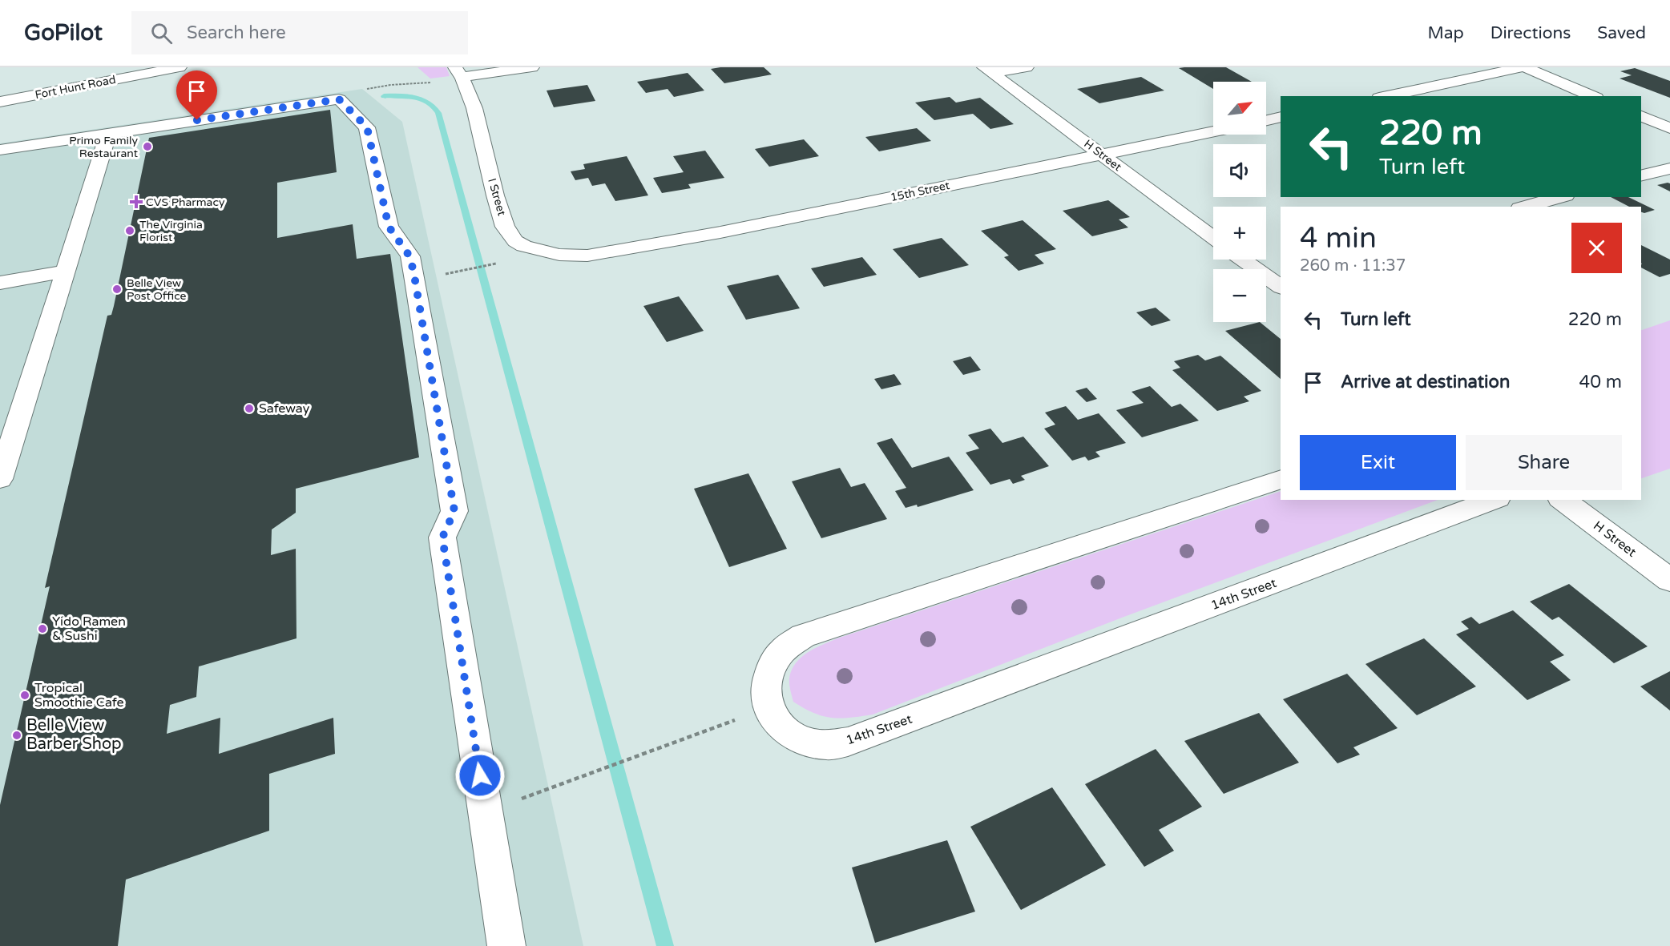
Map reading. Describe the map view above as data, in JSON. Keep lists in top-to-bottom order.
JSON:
{
  "streets": {
    "street": [
      "Fort Hunt Road",
      "H Street",
      "15th Street",
      "I Street",
      "14th Street"
    ]
  },
  "crossings": [
    ["H Street", "15th Street"],
    ["15th Street", "I Street"]
  ],
  "places": {
    "other": [
      "Primo Family Restaurant",
      "The Virginia Florist",
      "Belle View Post Office",
      "Safeway",
      "Yido Ramen & Sushi",
      "Tropical Smoothie Cafe",
      "Belle View Barber Shop"
    ],
    "health": ["CVS Pharmacy"]
  },
  "north": "top right",
  "page": {
    "header": "GoPilot",
    "search": "Search here",
    "nav": ["Map", "Directions", "Saved"],
    "map_buttons": ["+", "−"],
    "turn": ["220 m", "Turn left"],
    "heading": ["4 min", "260 m · 11:37"],
    "list": [
      {
        "name": "Turn left",
        "value": "220 m"
      },
      {
        "name": "Arrive at destination",
        "value": "40 m"
      }
    ],
    "buttons": ["Exit", "Share"]
  }
}
